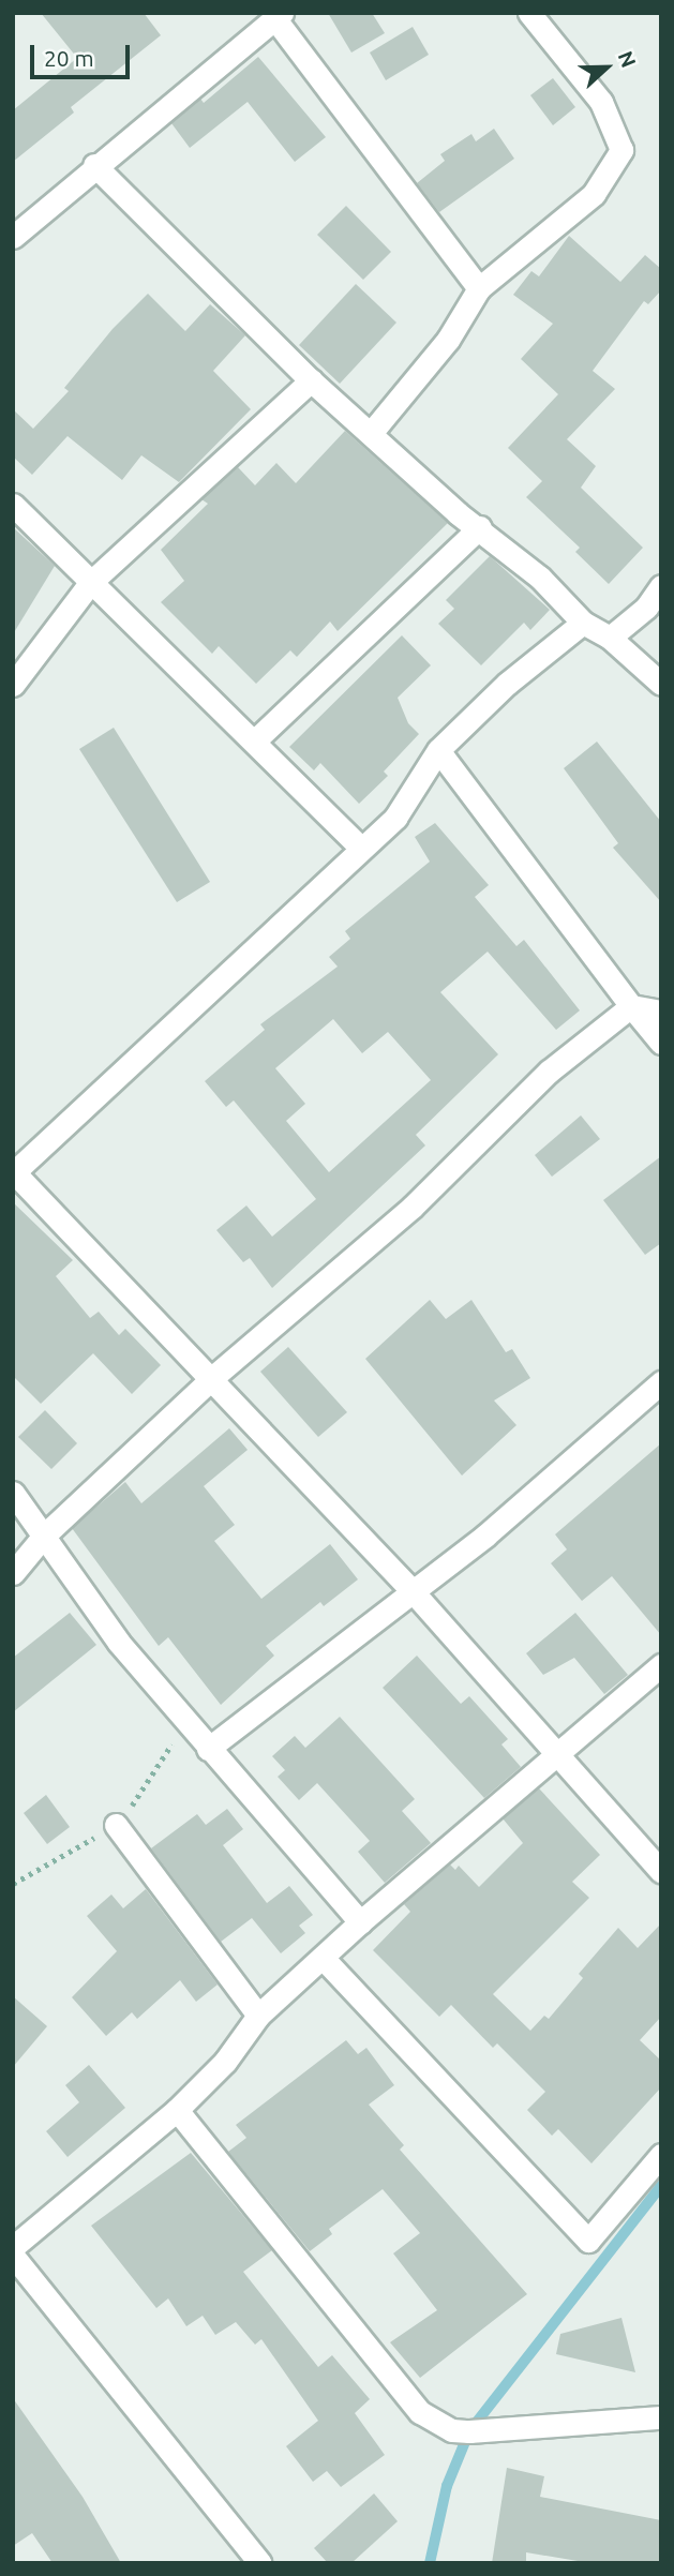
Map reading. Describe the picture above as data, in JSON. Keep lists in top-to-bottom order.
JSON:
{
  "scale_bar": "20 m",
  "north": "right"
}
